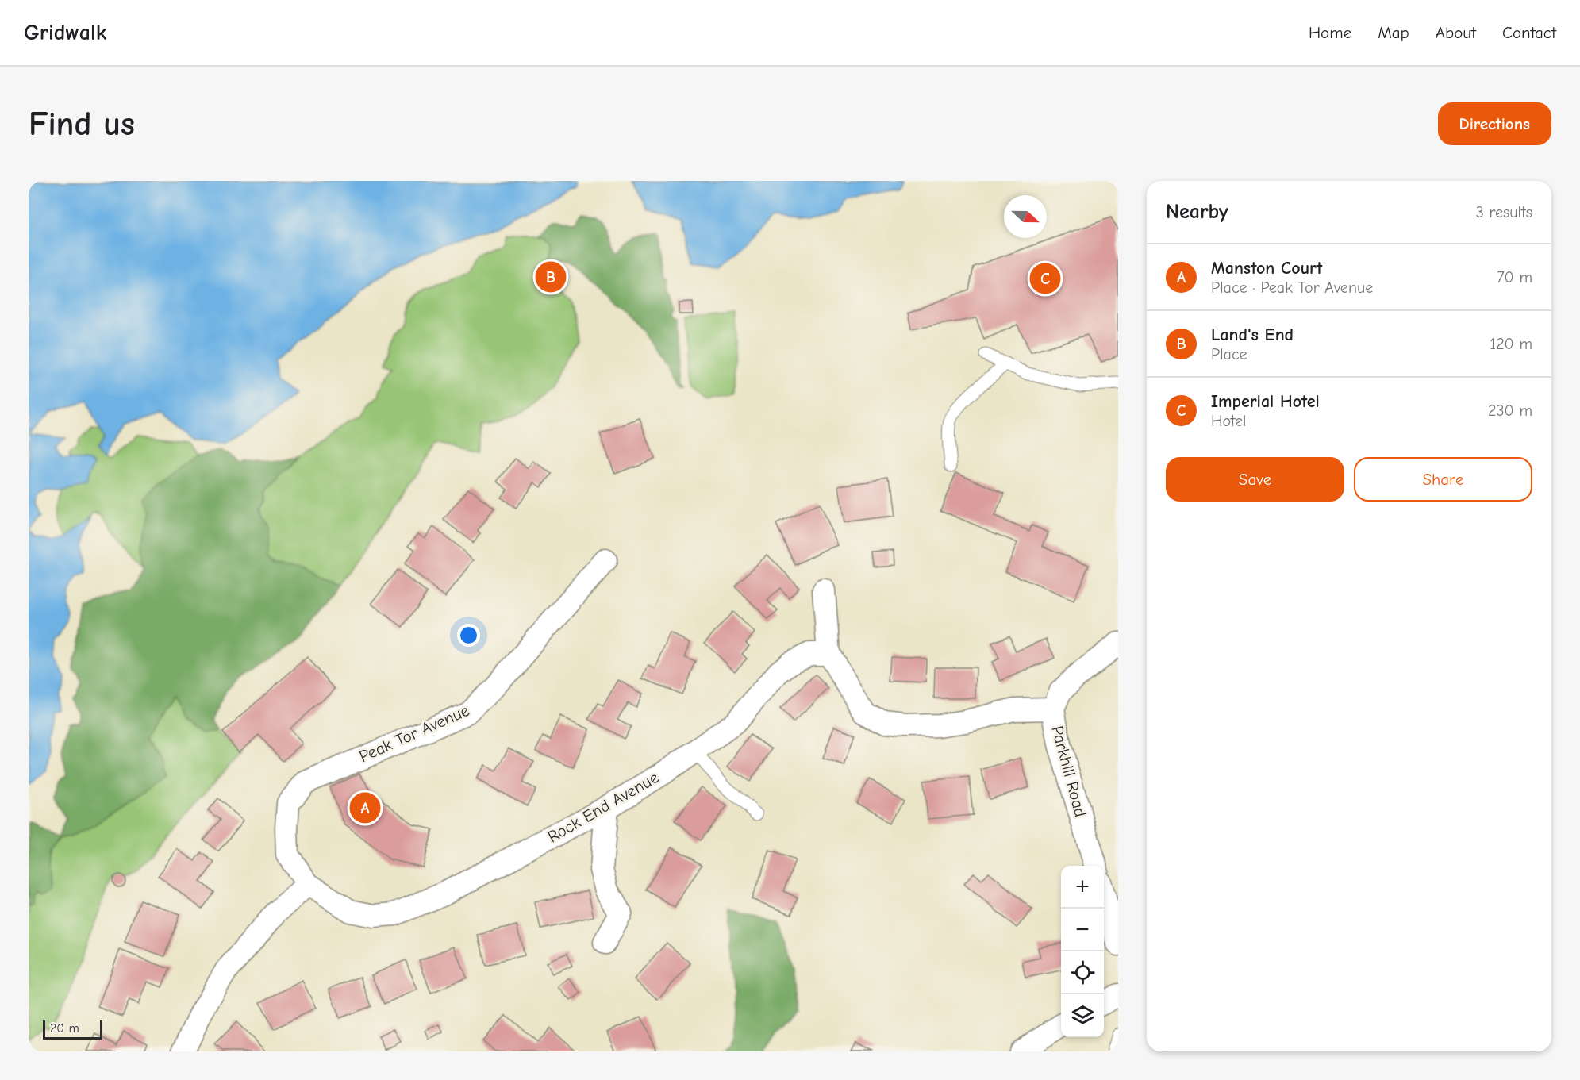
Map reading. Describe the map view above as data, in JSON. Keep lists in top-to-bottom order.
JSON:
{
  "streets": {
    "street": ["Peak Tor Avenue", "Parkhill Road", "Rock End Avenue"]
  },
  "crossings": [
    ["Peak Tor Avenue", "Rock End Avenue"]
  ],
  "scale_bar": "20 m",
  "north": "right",
  "page": {
    "header": "Gridwalk",
    "nav": [
      "Home",
      "Map",
      "About",
      "Contact"
    ],
    "buttons": [
      "Directions",
      ["Save", "Share"]
    ],
    "title": "Find us",
    "heading": ["Nearby", "3 results"],
    "list": [
      {
        "mark": "A",
        "name": "Manston Court",
        "note": "Place · Peak Tor Avenue",
        "value": "70 m"
      },
      {
        "mark": "B",
        "name": "Land's End",
        "note": "Place",
        "value": "120 m"
      },
      {
        "mark": "C",
        "name": "Imperial Hotel",
        "note": "Hotel",
        "value": "230 m"
      }
    ],
    "pins": ["B", "C", "A"],
    "map_buttons": ["+", "−"],
    "scale": "20 m"
  }
}
